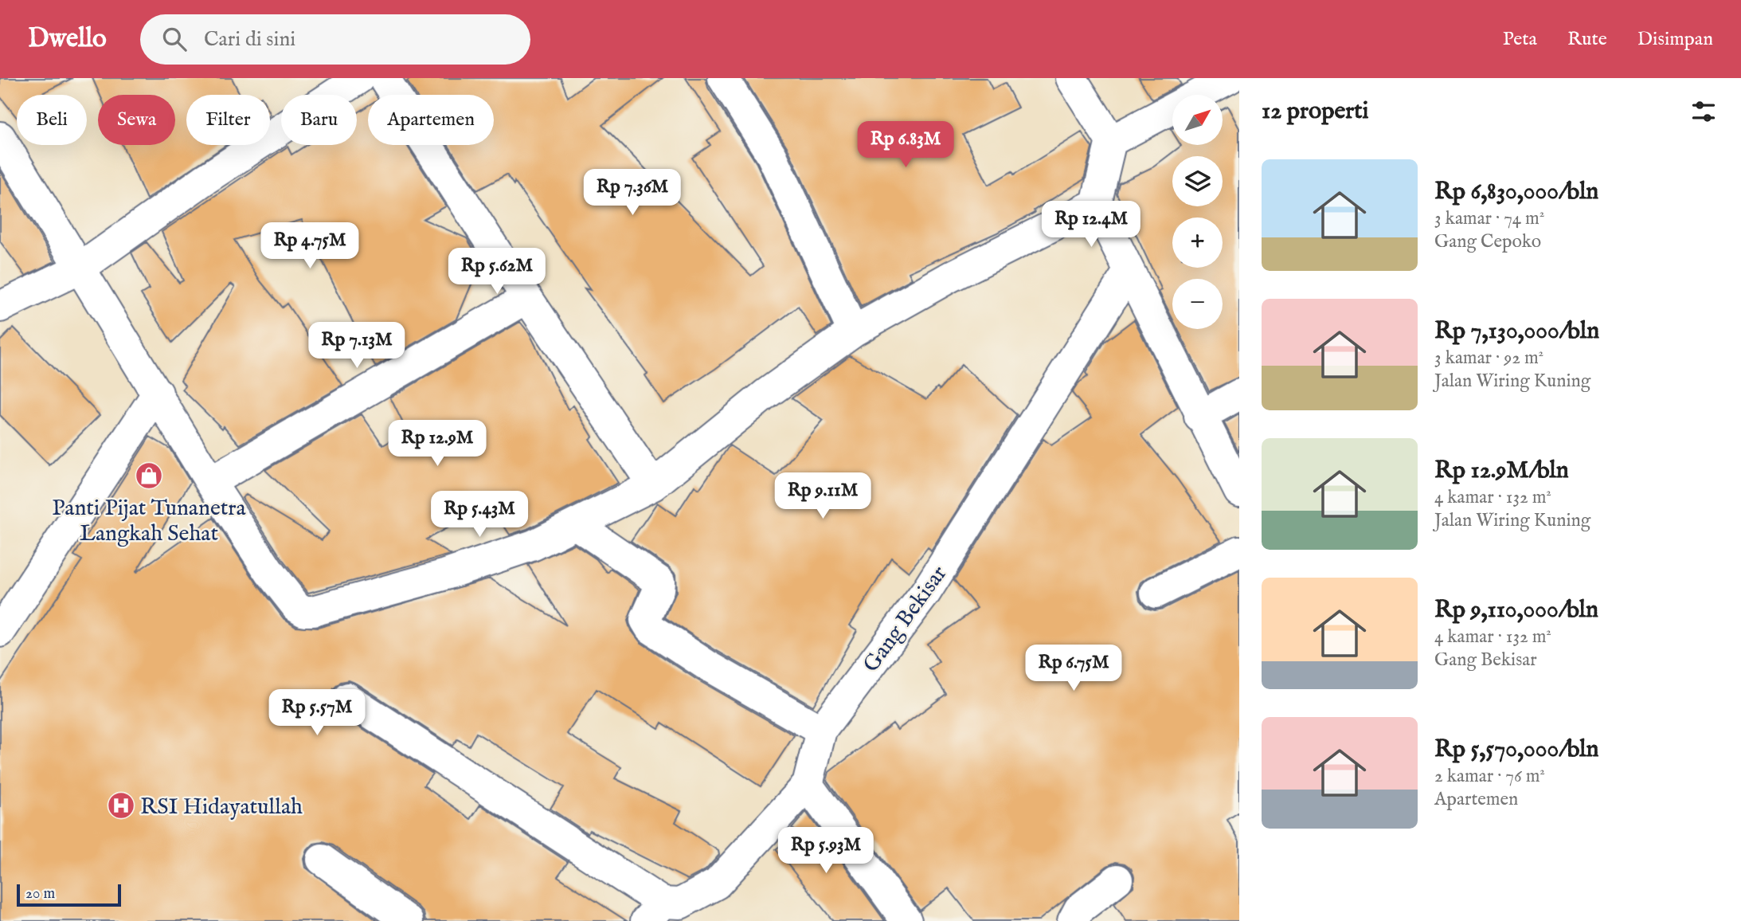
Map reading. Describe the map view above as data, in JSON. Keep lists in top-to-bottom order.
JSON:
{
  "streets": {
    "street": ["Gang Bekisar"]
  },
  "places": {
    "shop": ["Panti Pijat Tunanetra Langkah Sehat"],
    "hospital": ["RSI Hidayatullah"]
  },
  "scale_bar": "20 m",
  "north": "top right",
  "page": {
    "header": "Dwello",
    "search": "Cari di sini",
    "nav": ["Peta", "Rute", "Disimpan"],
    "heading": "12 properti",
    "map_buttons": ["+", "−"],
    "chip": [
      "Beli",
      "Sewa",
      "Filter",
      "Baru",
      "Apartemen"
    ],
    "price": [
      "Rp 6.83M",
      "Rp 7.36M",
      "Rp 12.4M",
      "Rp 4.75M",
      "Rp 5.62M",
      "Rp 7.13M",
      "Rp 12.9M",
      "Rp 9.11M",
      "Rp 5.43M",
      "Rp 6.75M",
      "Rp 5.57M",
      "Rp 5.93M"
    ],
    "list": [
      {
        "name": "Rp 6,830,000/bln",
        "note": "3 kamar · 74 m² · Gang Cepoko"
      },
      {
        "name": "Rp 7,130,000/bln",
        "note": "3 kamar · 92 m² · Jalan Wiring Kuning"
      },
      {
        "name": "Rp 12.9M/bln",
        "note": "4 kamar · 132 m² · Jalan Wiring Kuning"
      },
      {
        "name": "Rp 9,110,000/bln",
        "note": "4 kamar · 132 m² · Gang Bekisar"
      },
      {
        "name": "Rp 5,570,000/bln",
        "note": "2 kamar · 76 m² · Apartemen"
      }
    ],
    "scale": "20 m"
  }
}
